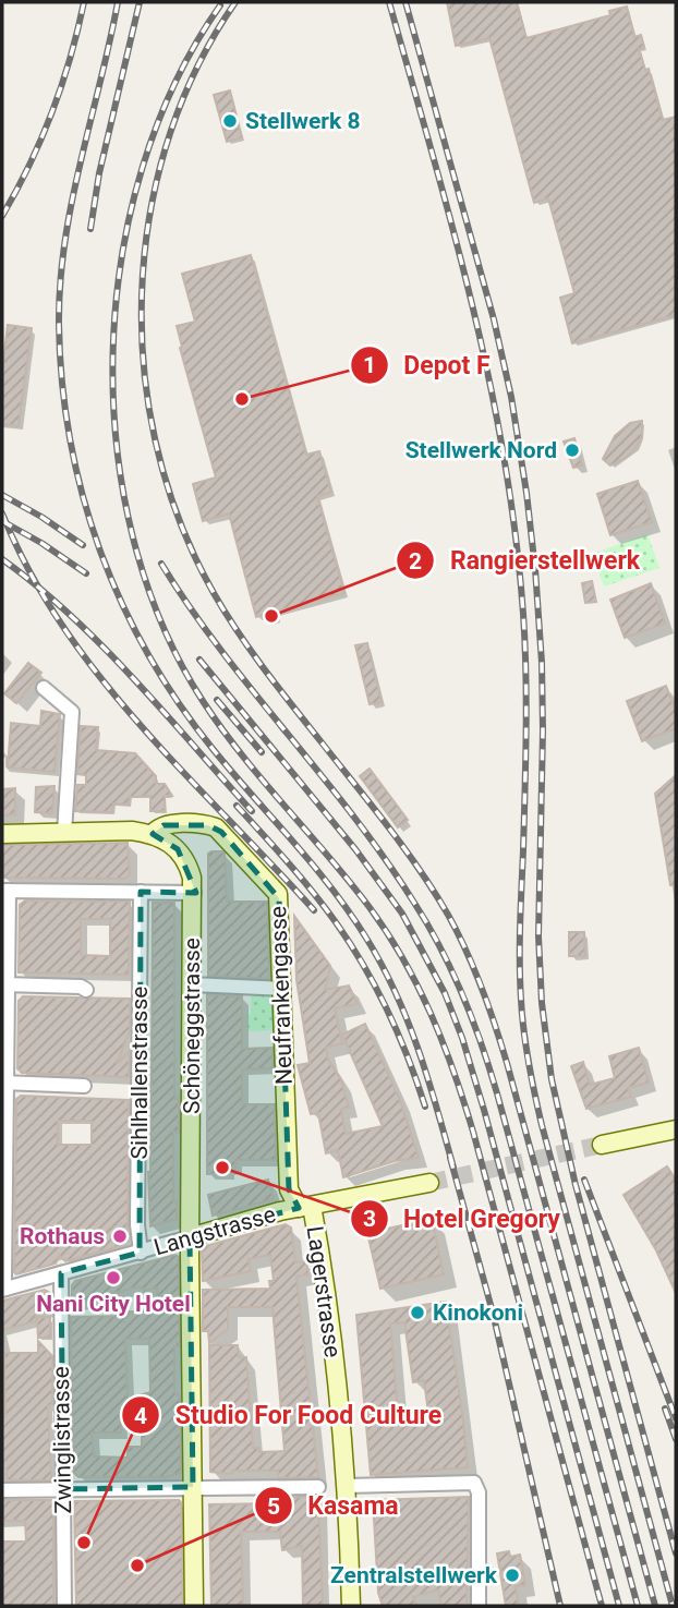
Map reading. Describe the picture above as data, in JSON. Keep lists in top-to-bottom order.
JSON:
{
  "streets": {
    "street": [
      "Neufrankengasse",
      "Schöneggstrasse",
      "Sihlhallenstrasse",
      "Langstrasse",
      "Lagerstrasse",
      "Zwinglistrasse"
    ]
  },
  "crossings": [
    ["Neufrankengasse", "Schöneggstrasse"],
    ["Neufrankengasse", "Langstrasse"],
    ["Neufrankengasse", "Lagerstrasse"],
    ["Schöneggstrasse", "Langstrasse"],
    ["Sihlhallenstrasse", "Langstrasse"],
    ["Langstrasse", "Lagerstrasse"],
    ["Langstrasse", "Zwinglistrasse"]
  ],
  "places": [
    "Stellwerk 8",
    "Depot F",
    "Stellwerk Nord",
    "Rangierstellwerk",
    "Hotel Gregory",
    "Rothaus",
    "Nani City Hotel",
    "Kinokoni",
    "Studio For Food Culture",
    "Kasama",
    "Zentralstellwerk"
  ]
}
